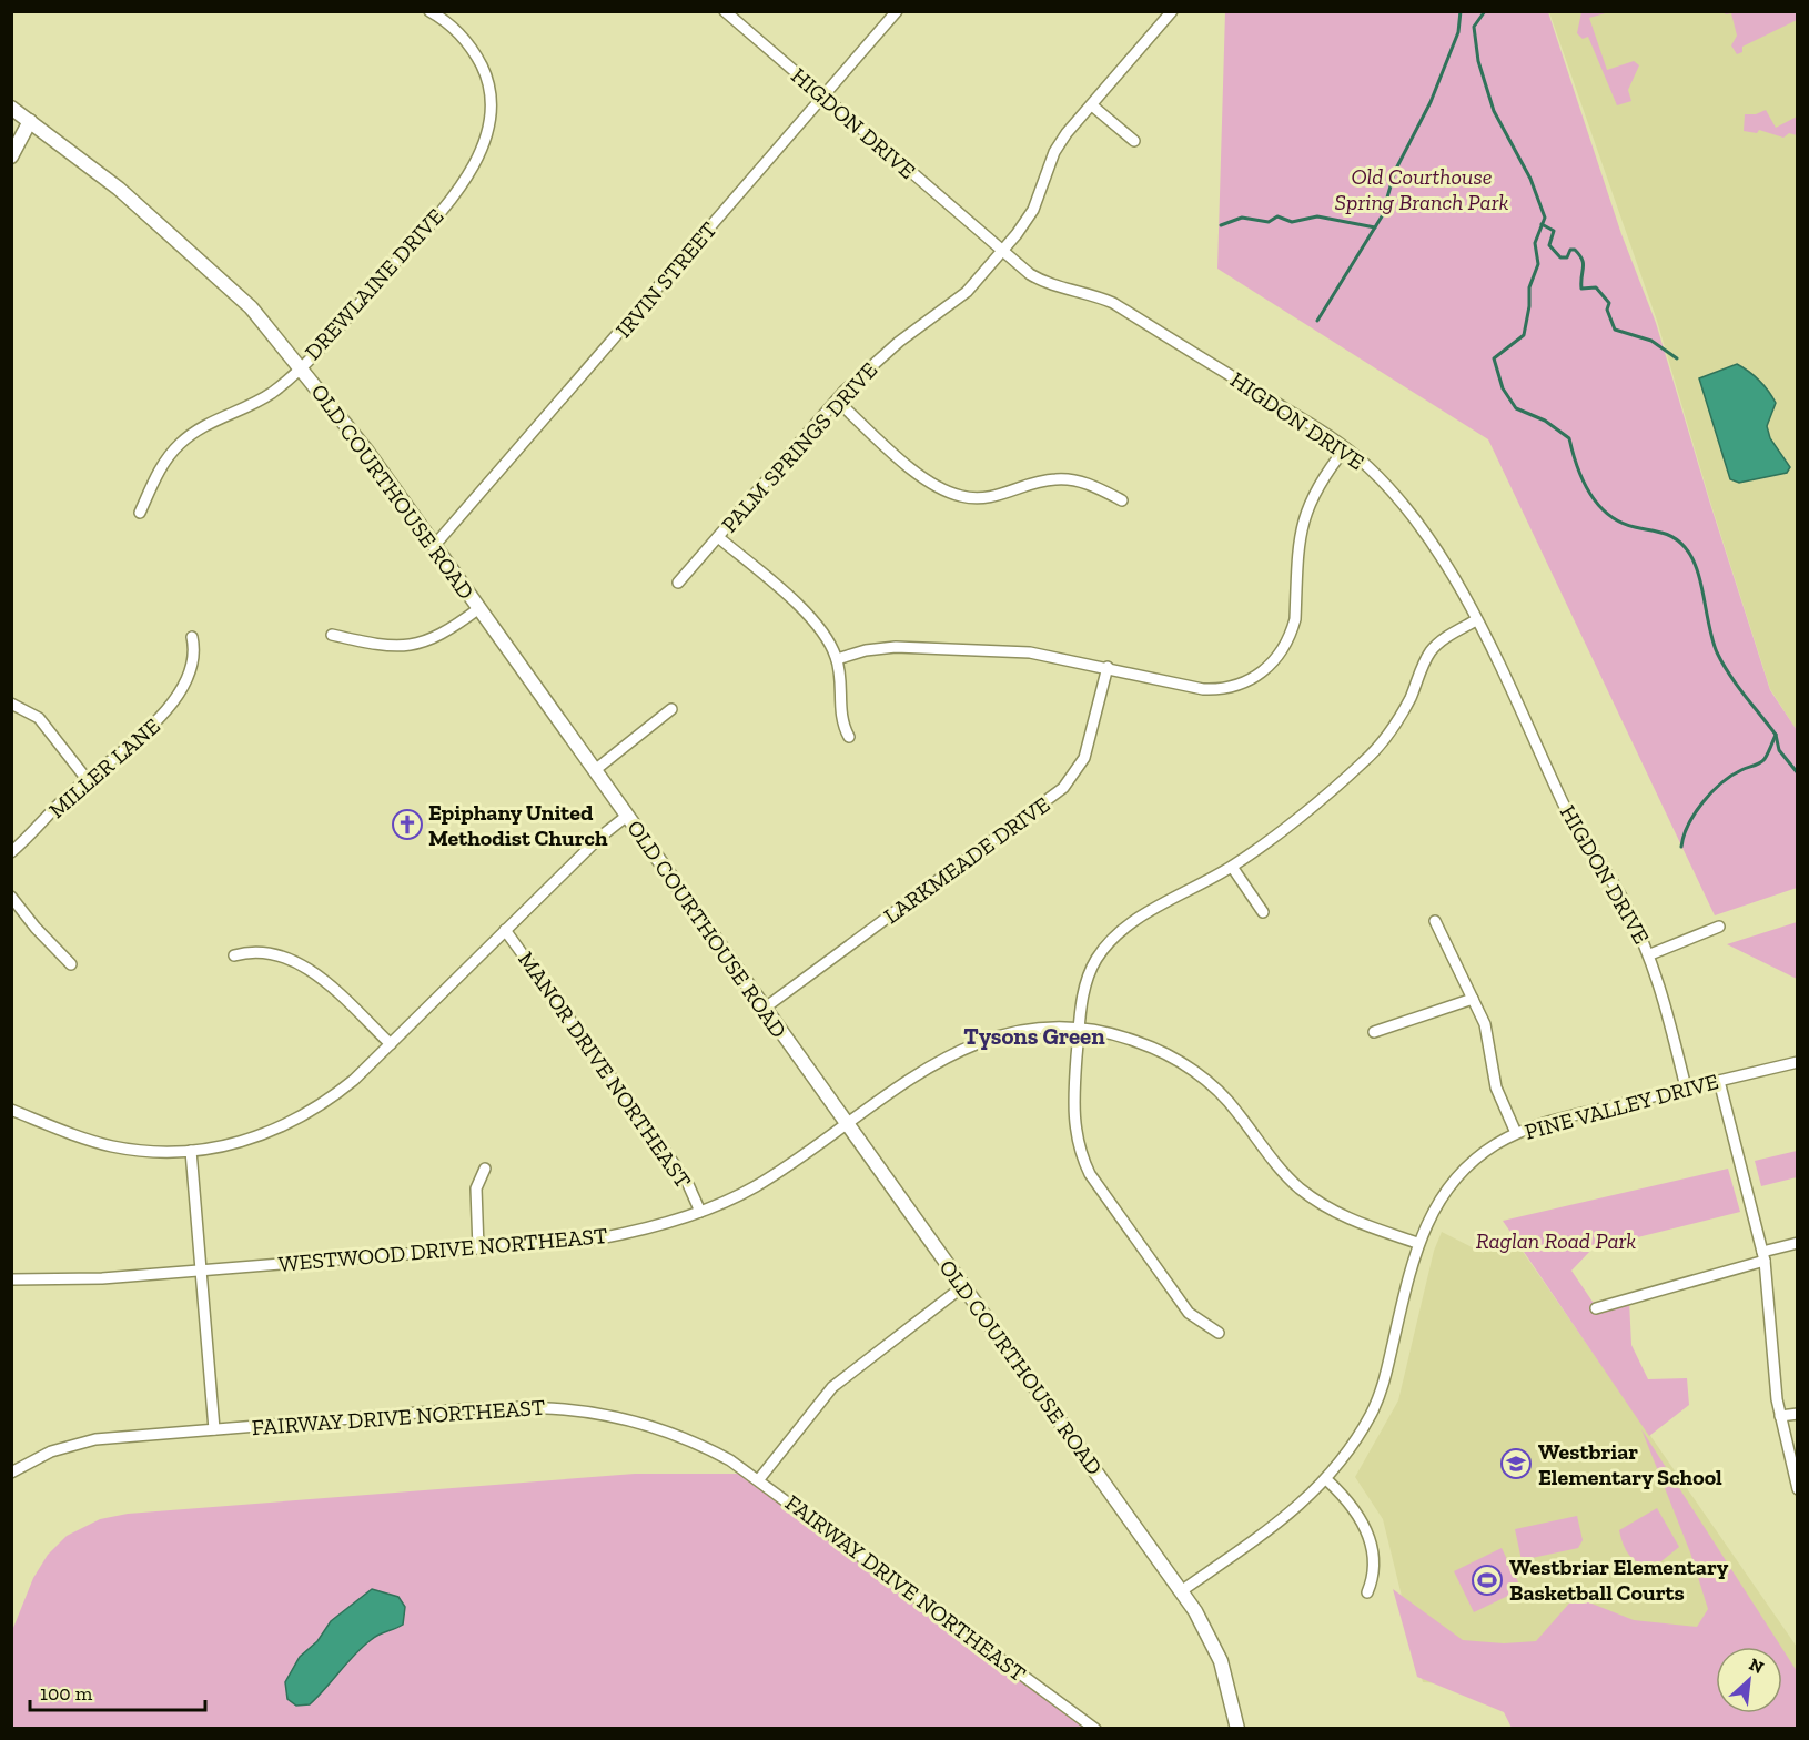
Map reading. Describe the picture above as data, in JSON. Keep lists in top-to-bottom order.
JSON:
{
  "streets": {
    "street": [
      "HIGDON DRIVE",
      "IRVIN STREET",
      "DREWLAINE DRIVE",
      "PALM SPRINGS DRIVE",
      "OLD COURTHOUSE ROAD",
      "MILLER LANE",
      "LARKMEADE DRIVE",
      "MANOR DRIVE NORTHEAST",
      "PINE VALLEY DRIVE",
      "WESTWOOD DRIVE NORTHEAST",
      "FAIRWAY DRIVE NORTHEAST"
    ]
  },
  "crossings": [
    ["HIGDON DRIVE", "IRVIN STREET"],
    ["HIGDON DRIVE", "PALM SPRINGS DRIVE"],
    ["HIGDON DRIVE", "PINE VALLEY DRIVE"],
    ["IRVIN STREET", "OLD COURTHOUSE ROAD"],
    ["DREWLAINE DRIVE", "OLD COURTHOUSE ROAD"],
    ["OLD COURTHOUSE ROAD", "LARKMEADE DRIVE"],
    ["OLD COURTHOUSE ROAD", "PINE VALLEY DRIVE"],
    ["OLD COURTHOUSE ROAD", "WESTWOOD DRIVE NORTHEAST"],
    ["MANOR DRIVE NORTHEAST", "WESTWOOD DRIVE NORTHEAST"],
    ["PINE VALLEY DRIVE", "WESTWOOD DRIVE NORTHEAST"]
  ],
  "districts": ["Tysons Green"],
  "parks": ["Old Courthouse Spring Branch Park", "Raglan Road Park"],
  "places": {
    "church": ["Epiphany United Methodist Church"],
    "school or university": ["Westbriar Elementary School"],
    "sports": ["Westbriar Elementary Basketball Courts"]
  },
  "scale_bar": "100 m",
  "north": "top right"
}
